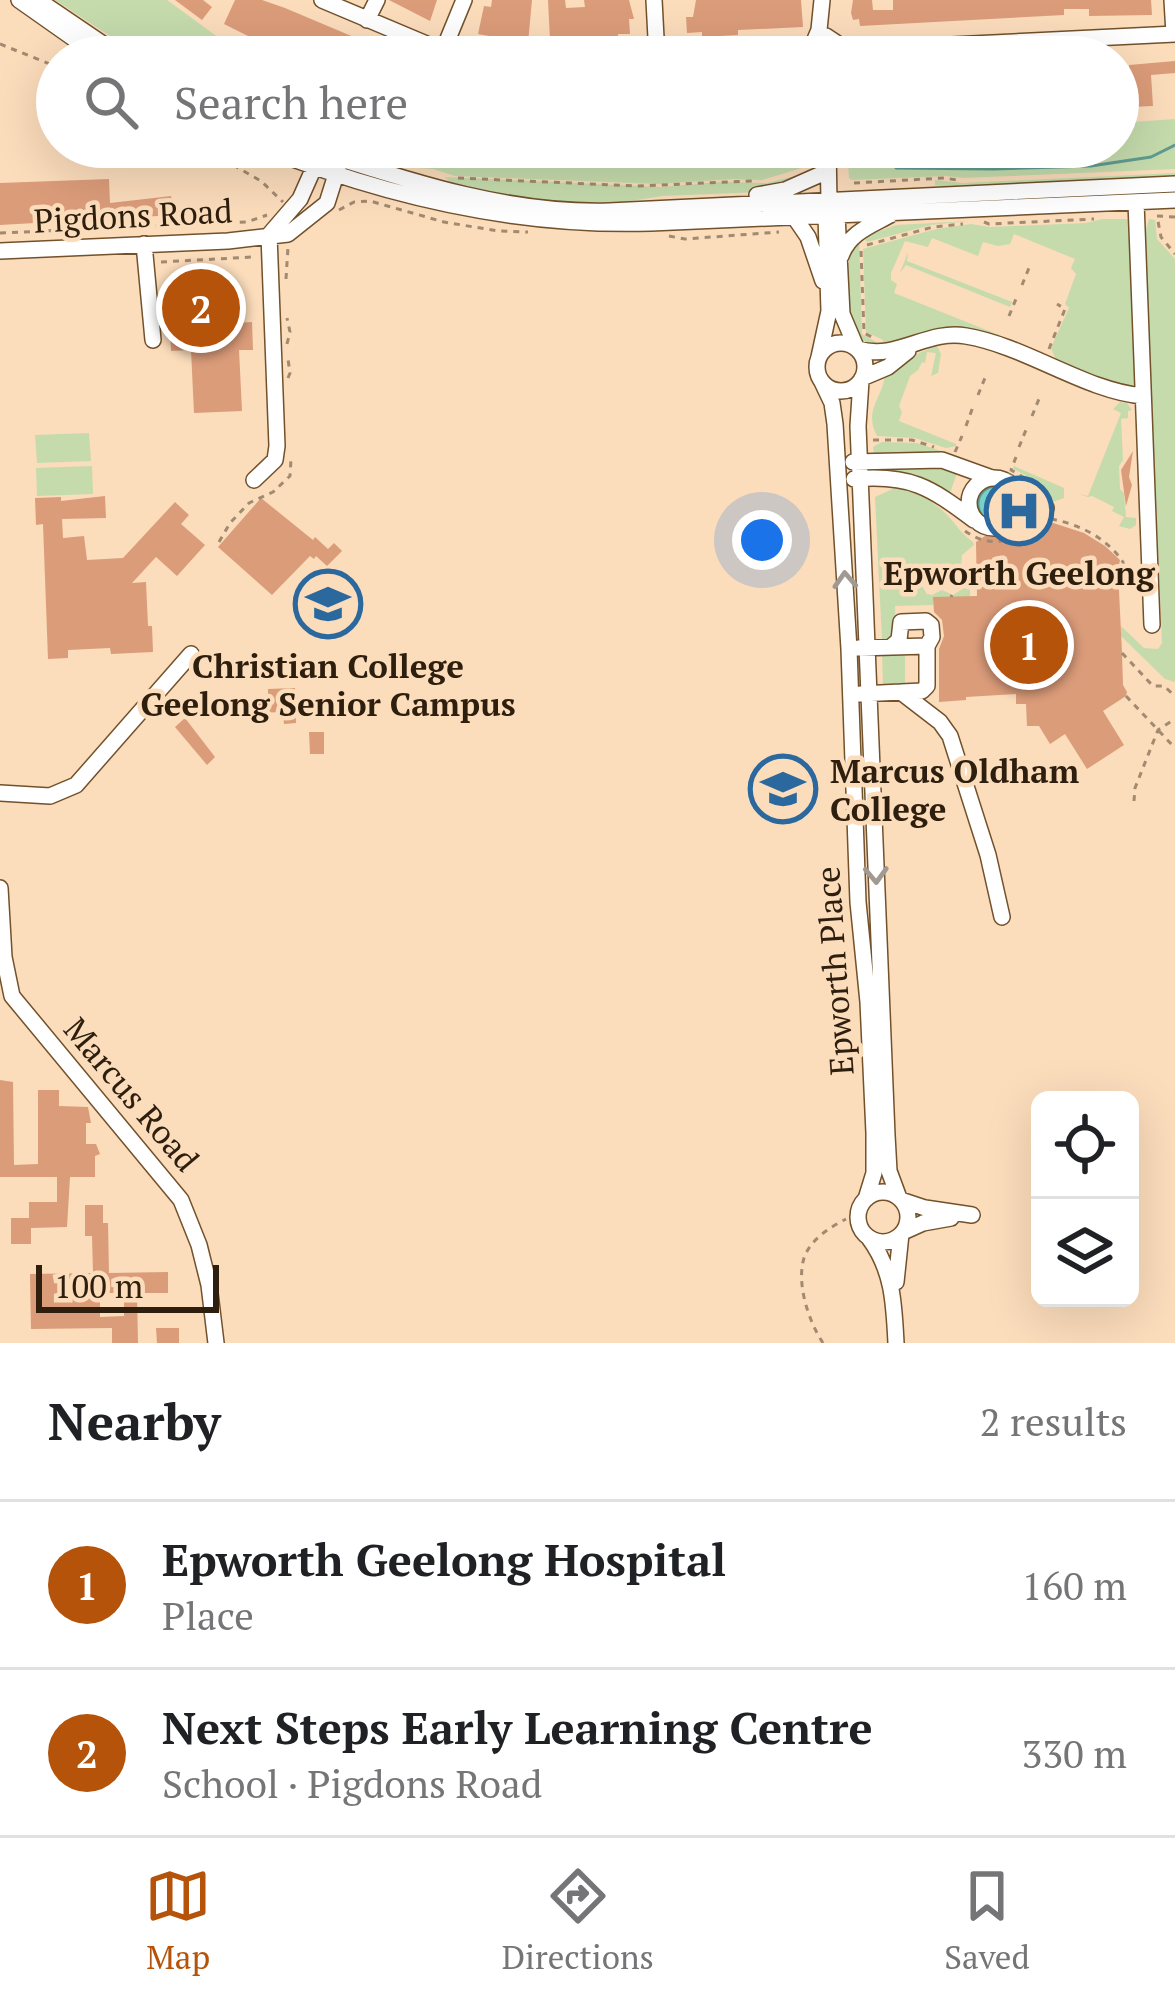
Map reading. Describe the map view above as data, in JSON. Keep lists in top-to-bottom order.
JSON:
{
  "streets": {
    "street": ["Pigdons Road", "Epworth Place", "Marcus Road"]
  },
  "places": {
    "hospital": ["Epworth Geelong"],
    "school or university": ["Christian College Geelong Senior Campus", "Marcus Oldham College"]
  },
  "scale_bar": "100 m",
  "page": {
    "search": "Search here",
    "pins": ["2", "1"],
    "scale": "100 m",
    "heading": ["Nearby", "2 results"],
    "list": [
      {
        "mark": "1",
        "name": "Epworth Geelong Hospital",
        "note": "Place",
        "value": "160 m"
      },
      {
        "mark": "2",
        "name": "Next Steps Early Learning Centre",
        "note": "School · Pigdons Road",
        "value": "330 m"
      }
    ],
    "nav": ["Map", "Directions", "Saved"]
  }
}
